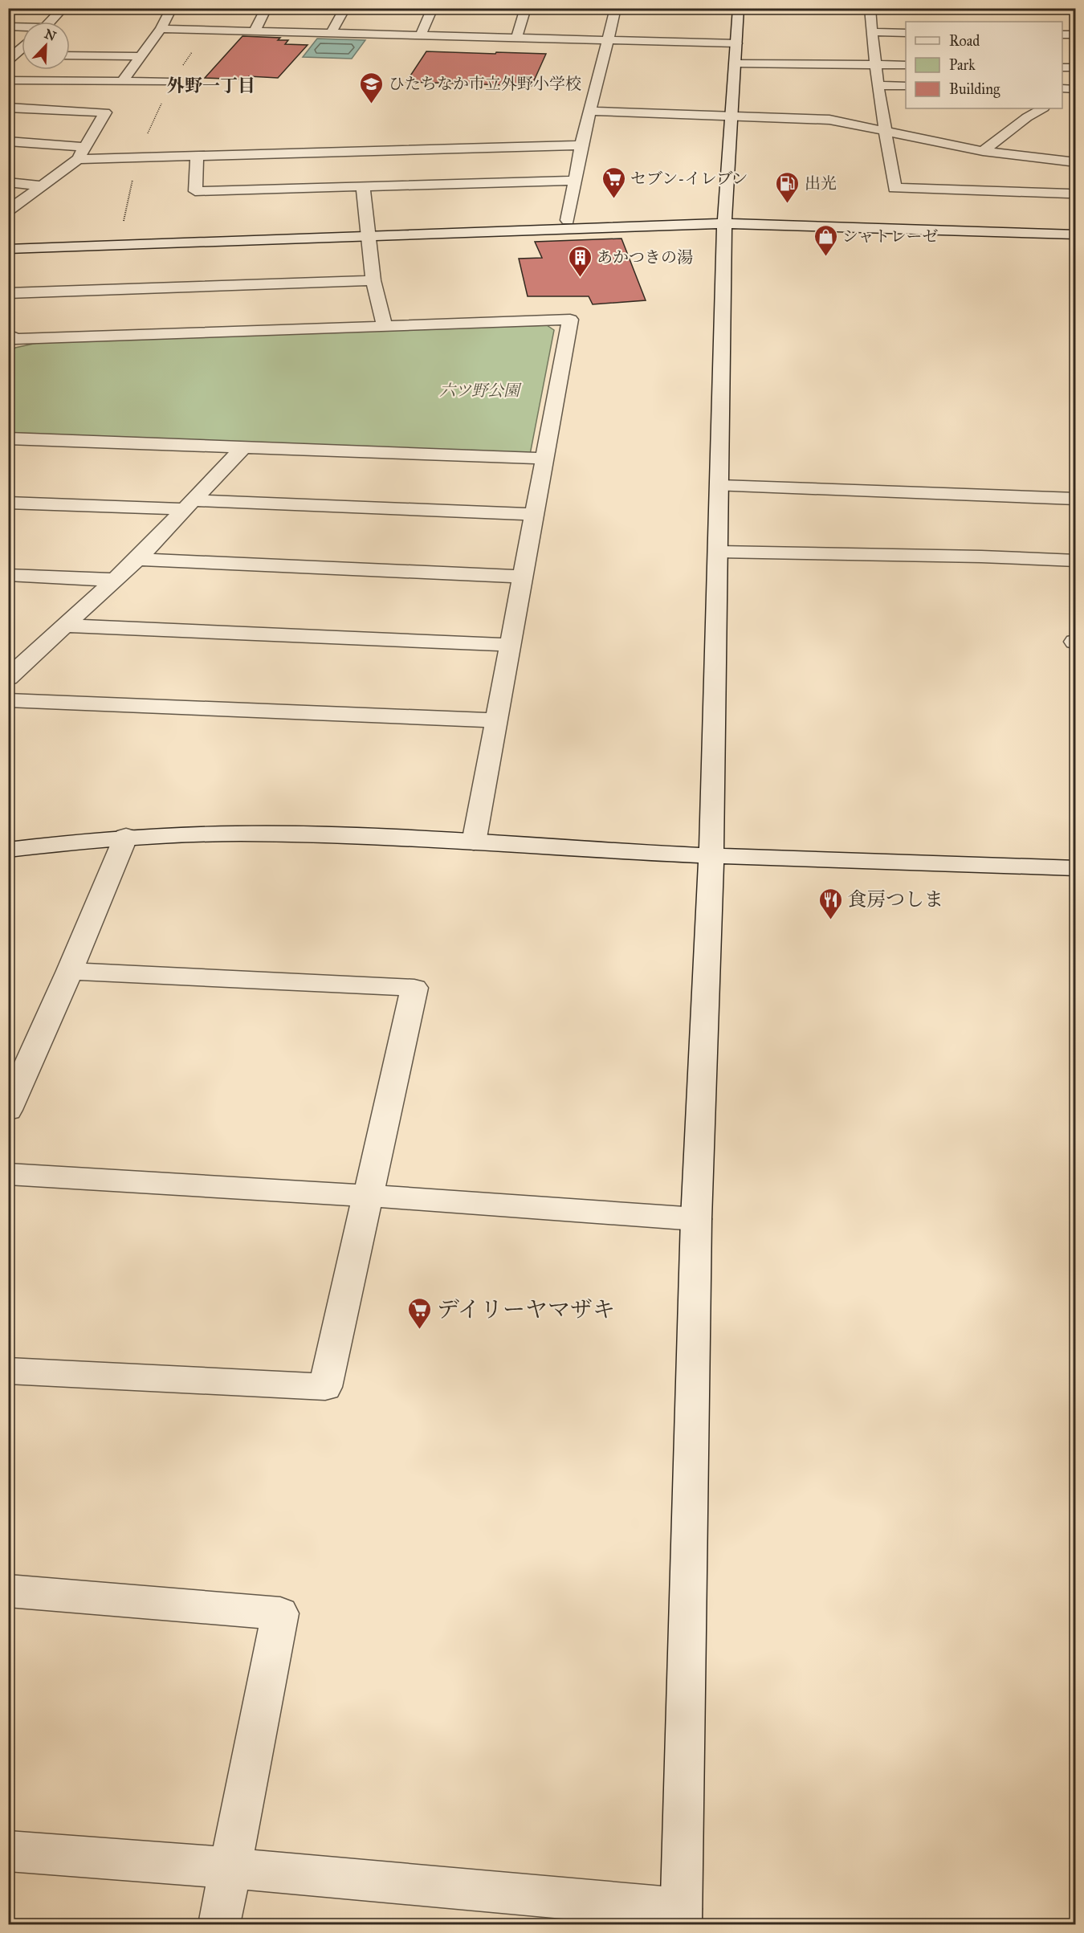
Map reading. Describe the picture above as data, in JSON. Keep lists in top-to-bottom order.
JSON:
{
  "districts": ["外野一丁目"],
  "parks": ["六ツ野公園"],
  "places": {
    "school or university": ["ひたちなか市立外野小学校"],
    "supermarket": ["セブン-イレブン", "デイリーヤマザキ"],
    "fuel station": ["出光"],
    "shop": ["シャトレーゼ"],
    "building": ["あかつきの湯"],
    "restaurant": ["食房つしま"]
  },
  "legend": ["Road", "Park", "Building"],
  "north": "top right"
}
